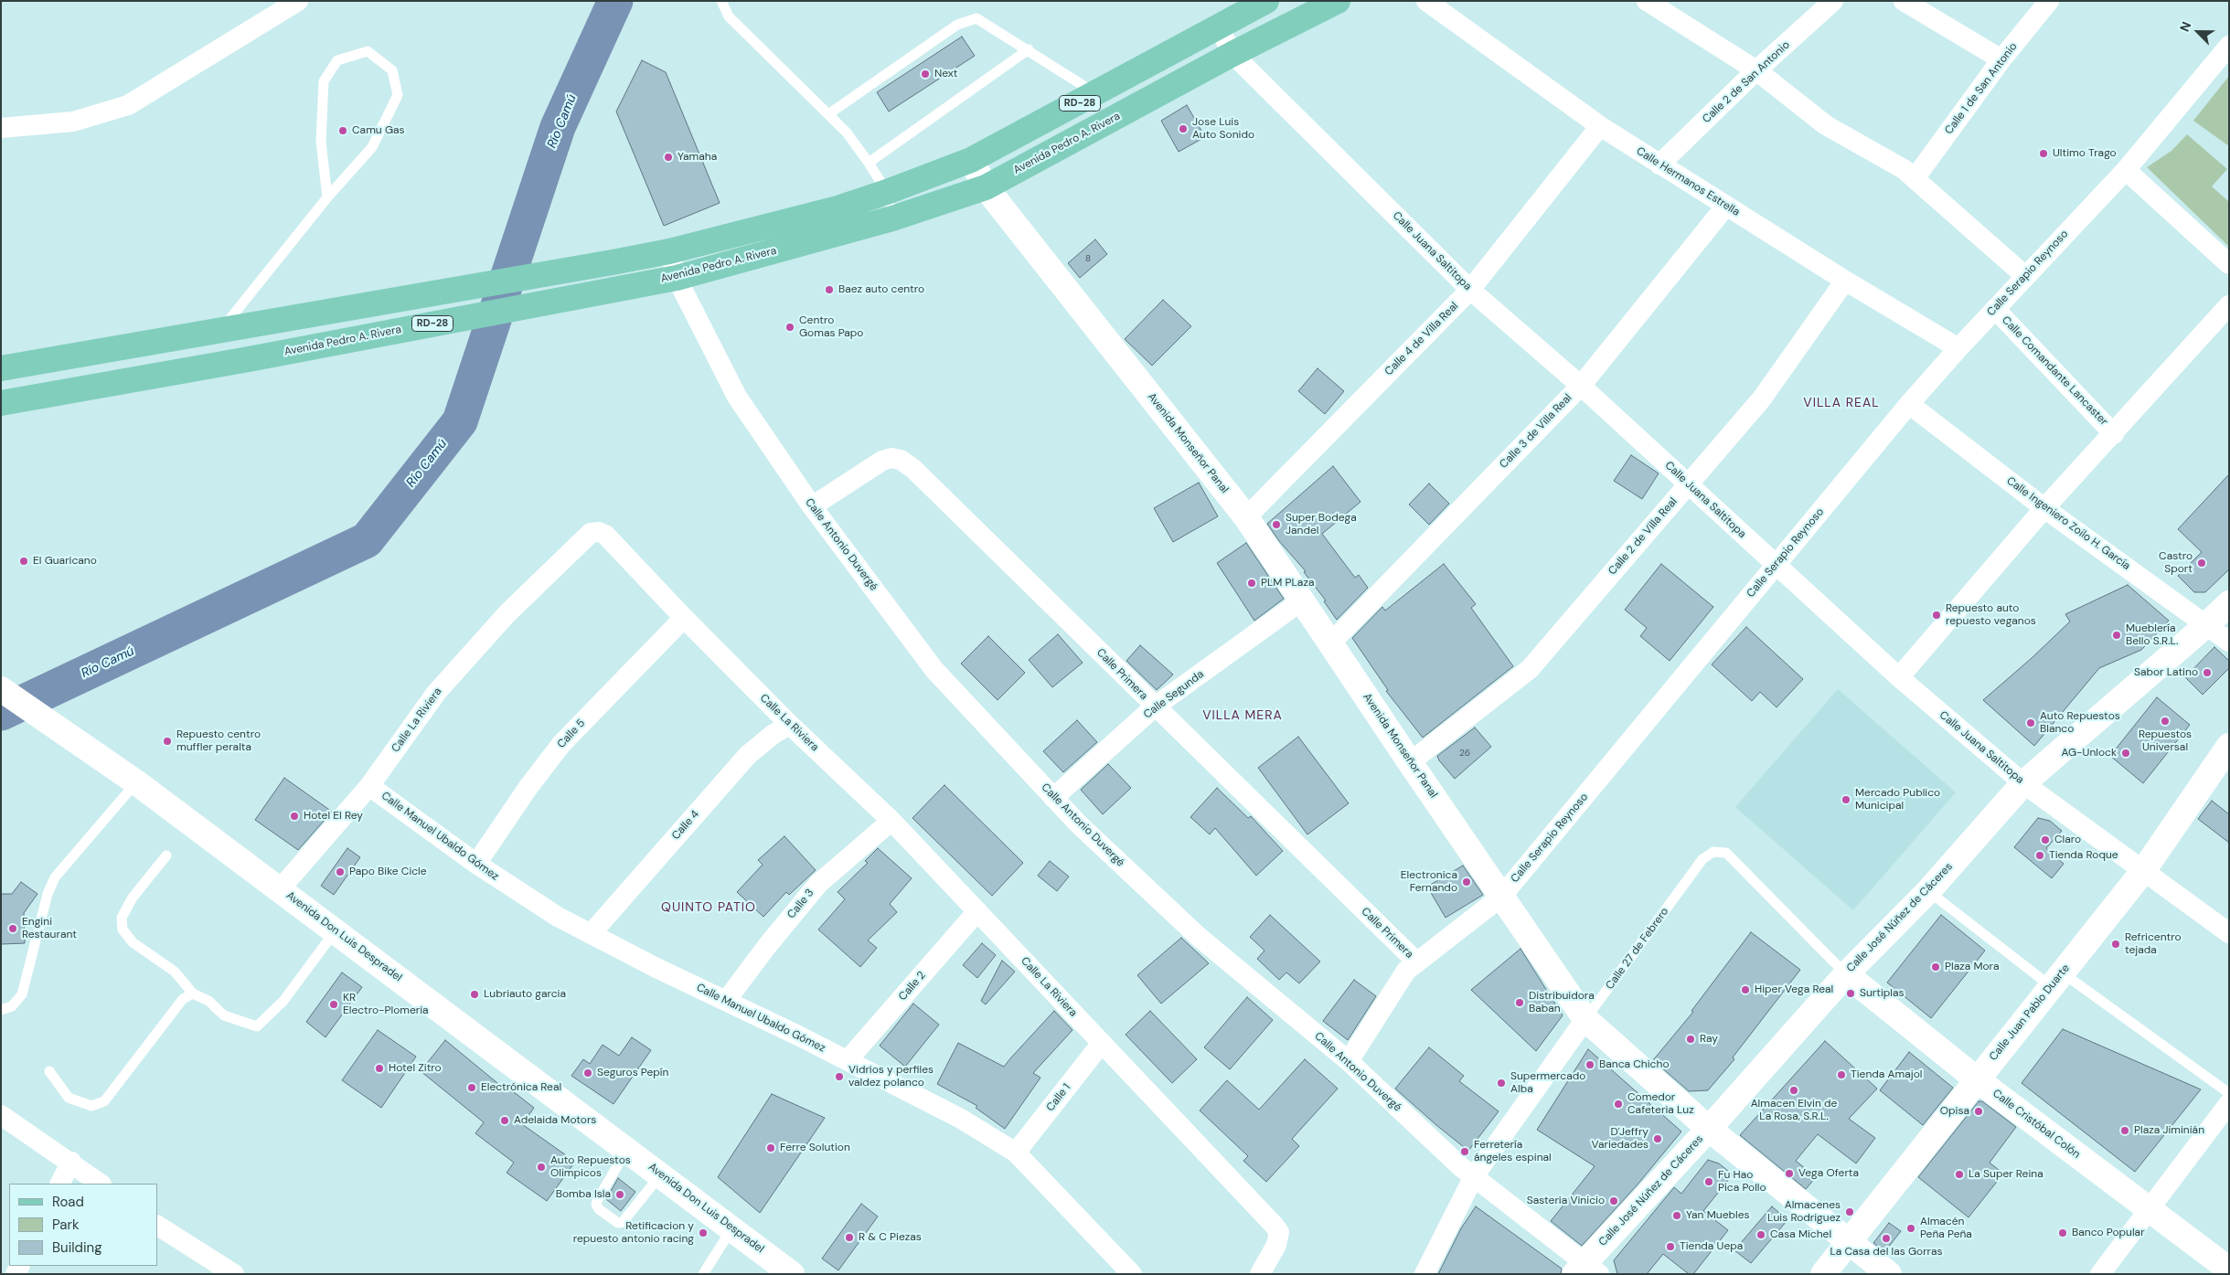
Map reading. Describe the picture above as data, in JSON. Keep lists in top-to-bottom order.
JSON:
{
  "streets": {
    "main road": [
      "RD-28",
      "Avenida Pedro A. Rivera",
      "Avenida Monseñor Panal",
      "Calle José Núñez de Cáceres",
      "Avenida Don Luis Despradel",
      "Calle Juan Pablo Duarte",
      "Calle Cristóbal Colón"
    ],
    "street": [
      "Calle 2 de San Antonio",
      "Calle 1 de San Antonio",
      "Calle Hermanos Estrella",
      "Calle Juana Saltitopa",
      "Calle Serapio Reynoso",
      "Calle 4 de Villa Real",
      "Calle Comandante Lancaster",
      "Calle 3 de Villa Real",
      "Calle Ingeniero Zoilo H. García",
      "Calle 2 de Villa Real",
      "Calle Antonio Duvergé",
      "Calle Primera",
      "Calle Segunda",
      "Calle La Riviera",
      "Calle 5",
      "Calle 4",
      "Calle Manuel Ubaldo Gómez",
      "Calle 3",
      "Calle 27 de Febrero",
      "Calle 2",
      "Calle 1"
    ]
  },
  "crossings": [
    ["Calle 2 de San Antonio", "Calle Hermanos Estrella"],
    ["RD-28", "Calle Juana Saltitopa"],
    ["RD-28", "Avenida Monseñor Panal"],
    ["RD-28", "Calle Antonio Duvergé"],
    ["Avenida Pedro A. Rivera", "Calle Juana Saltitopa"],
    ["Avenida Pedro A. Rivera", "Avenida Monseñor Panal"],
    ["Avenida Pedro A. Rivera", "Calle Antonio Duvergé"],
    ["Calle Hermanos Estrella", "Calle Serapio Reynoso"],
    ["Calle Hermanos Estrella", "Calle 4 de Villa Real"],
    ["Calle Hermanos Estrella", "Calle 3 de Villa Real"],
    ["Calle Hermanos Estrella", "Calle 2 de Villa Real"],
    ["Calle Juana Saltitopa", "Calle Serapio Reynoso"],
    ["Calle Juana Saltitopa", "Calle 4 de Villa Real"],
    ["Calle Juana Saltitopa", "Calle 3 de Villa Real"],
    ["Calle Juana Saltitopa", "Calle 2 de Villa Real"],
    ["Calle Juana Saltitopa", "Calle José Núñez de Cáceres"],
    ["Calle Juana Saltitopa", "Calle Juan Pablo Duarte"],
    ["Calle Serapio Reynoso", "Calle Comandante Lancaster"],
    ["Calle Serapio Reynoso", "Avenida Monseñor Panal"],
    ["Calle Serapio Reynoso", "Calle Ingeniero Zoilo H. García"],
    ["Calle Serapio Reynoso", "Calle Antonio Duvergé"],
    ["Calle Serapio Reynoso", "Calle Primera"],
    ["Calle 4 de Villa Real", "Avenida Monseñor Panal"],
    ["Calle 3 de Villa Real", "Avenida Monseñor Panal"],
    ["Avenida Monseñor Panal", "Calle 2 de Villa Real"],
    ["Avenida Monseñor Panal", "Calle Segunda"],
    ["Avenida Monseñor Panal", "Calle José Núñez de Cáceres"],
    ["Avenida Monseñor Panal", "Calle 27 de Febrero"],
    ["Avenida Monseñor Panal", "Calle Juan Pablo Duarte"],
    ["Calle Ingeniero Zoilo H. García", "Calle José Núñez de Cáceres"],
    ["Calle Antonio Duvergé", "Calle Primera"],
    ["Calle Antonio Duvergé", "Calle Segunda"],
    ["Calle Antonio Duvergé", "Calle José Núñez de Cáceres"],
    ["Calle Antonio Duvergé", "Calle 27 de Febrero"],
    ["Calle Primera", "Calle Segunda"],
    ["Calle La Riviera", "Calle 5"],
    ["Calle La Riviera", "Calle 4"],
    ["Calle La Riviera", "Calle Manuel Ubaldo Gómez"],
    ["Calle La Riviera", "Calle 3"],
    ["Calle La Riviera", "Avenida Don Luis Despradel"],
    ["Calle La Riviera", "Calle 2"],
    ["Calle La Riviera", "Calle 1"],
    ["Calle 5", "Calle Manuel Ubaldo Gómez"],
    ["Calle 4", "Calle Manuel Ubaldo Gómez"],
    ["Calle Manuel Ubaldo Gómez", "Calle 3"],
    ["Calle Manuel Ubaldo Gómez", "Calle 2"],
    ["Calle Manuel Ubaldo Gómez", "Calle 1"],
    ["Calle José Núñez de Cáceres", "Calle 27 de Febrero"],
    ["Calle José Núñez de Cáceres", "Calle Cristóbal Colón"],
    ["Calle 27 de Febrero", "Calle Cristóbal Colón"],
    ["Calle Juan Pablo Duarte", "Calle Cristóbal Colón"]
  ],
  "districts": ["VILLA REAL", "VILLA MERA", "QUINTO PATIO"],
  "water": ["Río Camú"],
  "places": [
    "Next",
    "Jose Luis Auto Sonido",
    "Camu Gas",
    "Ultimo Trago",
    "Yamaha",
    "Baez auto centro",
    "Centro Gomas Papo",
    "Super Bodega Jandel",
    "El Guaricano",
    "Castro Sport",
    "PLM PLaza",
    "Repuesto auto repuesto veganos",
    "Mueblería Bello S.R.L.",
    "Sabor Latino",
    "Repuestos Universal",
    "Auto Repuestos Blanco",
    "Repuesto centro muffler peralta",
    "AG-Unlock",
    "Mercado Publico Municipal",
    "Hotel El Rey",
    "Claro",
    "Tienda Roque",
    "Papo Bike Cicle",
    "Electronica Fernando",
    "Engini Restaurant",
    "Refricentro tejada",
    "Plaza Mora",
    "Hiper Vega Real",
    "Surtiplas",
    "Lubriauto garcia",
    "Distribuidora Baban",
    "KR Electro-Plomeria",
    "Ray",
    "Banca Chicho",
    "Hotel Zitro",
    "Seguros Pepín",
    "Tienda Amajol",
    "Vidrios y perfiles valdez polanco",
    "Supermercado Alba",
    "Electrónica Real",
    "Almacen Elvin de La Rosa, S.R.L.",
    "Comedor Cafeteria Luz",
    "Opisa",
    "Adelaida Motors",
    "Plaza Jiminián",
    "D'Jeffry Variedades",
    "Ferre Solution",
    "Ferretería ángeles espinal",
    "Auto Repuestos Olimpicos",
    "Vega Oferta",
    "La Super Reina",
    "Fu Hao Pica Pollo",
    "Bomba Isla",
    "Sasteria Vinicio",
    "Almacenes Luis Rodriguez",
    "Yan Muebles",
    "Almacén Peña Peña",
    "Retificacion y repuesto antonio racing",
    "Banco Popular",
    "Casa Michel",
    "R & C Piezas",
    "La Casa del las Gorras",
    "Tienda Uepa"
  ],
  "house_numbers": ["8", "26"],
  "legend": ["Road", "Park", "Building"],
  "north": "top left"
}
